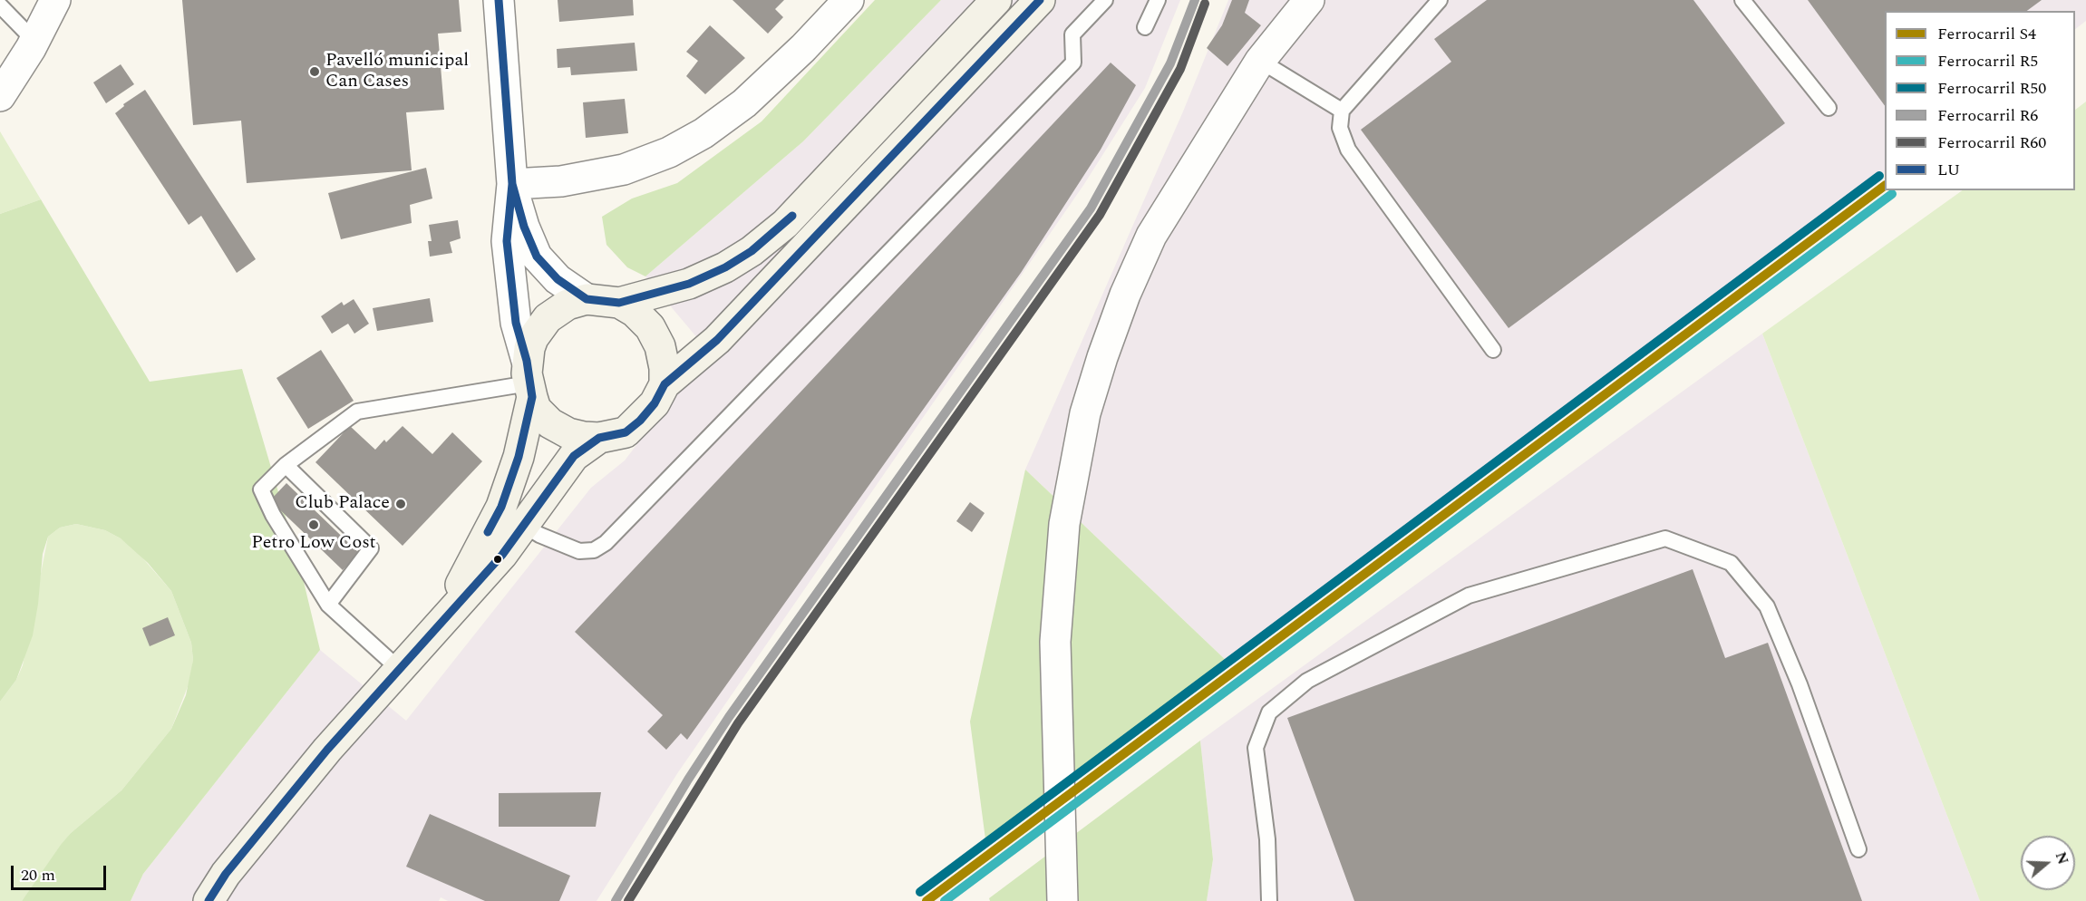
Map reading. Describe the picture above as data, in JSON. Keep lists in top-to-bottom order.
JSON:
{
  "places": ["Pavelló municipal Can Cases", "Club Palace", "Petro Low Cost"],
  "lines": [
    "rail line R6",
    "transit line LU",
    "rail line R60",
    "rail line R50",
    "rail line S4",
    "rail line R5"
  ],
  "legend": [
    "Ferrocarril S4",
    "Ferrocarril R5",
    "Ferrocarril R50",
    "Ferrocarril R6",
    "Ferrocarril R60",
    "LU"
  ],
  "scale_bar": "20 m",
  "north": "right"
}
